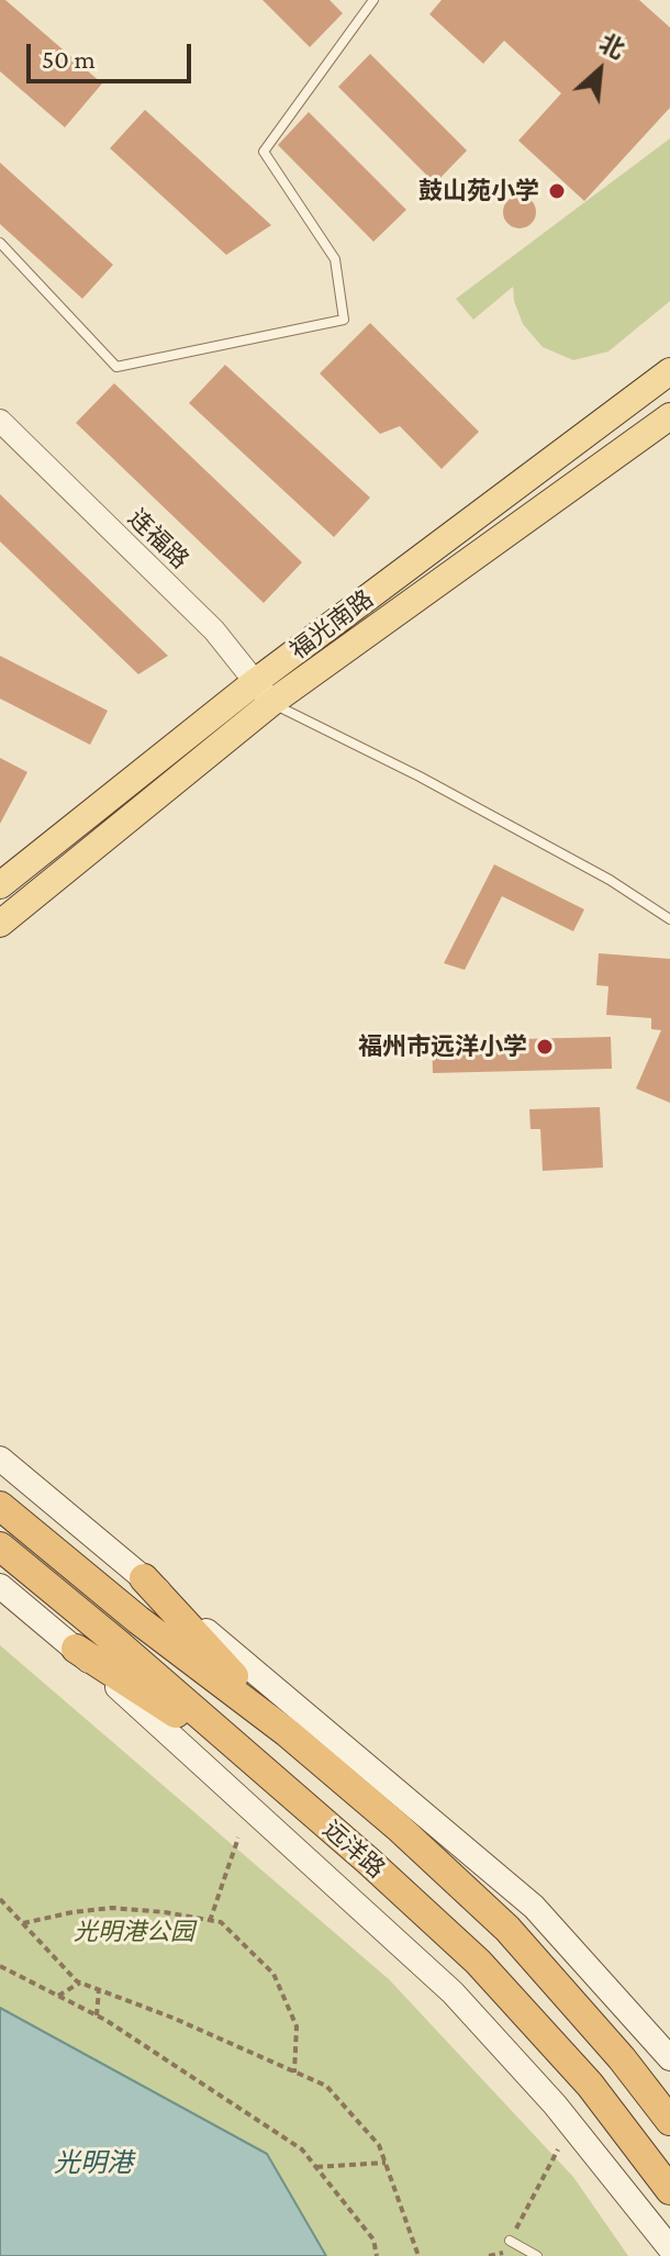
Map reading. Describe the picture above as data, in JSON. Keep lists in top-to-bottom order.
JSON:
{
  "streets": {
    "highway": ["远洋路"],
    "main road": ["福光南路"],
    "street": ["连福路"]
  },
  "crossings": [
    ["连福路", "福光南路"]
  ],
  "water": ["光明港"],
  "parks": ["光明港公园"],
  "places": ["鼓山苑小学", "福州市远洋小学"],
  "scale_bar": "50 m",
  "north": "top right"
}
